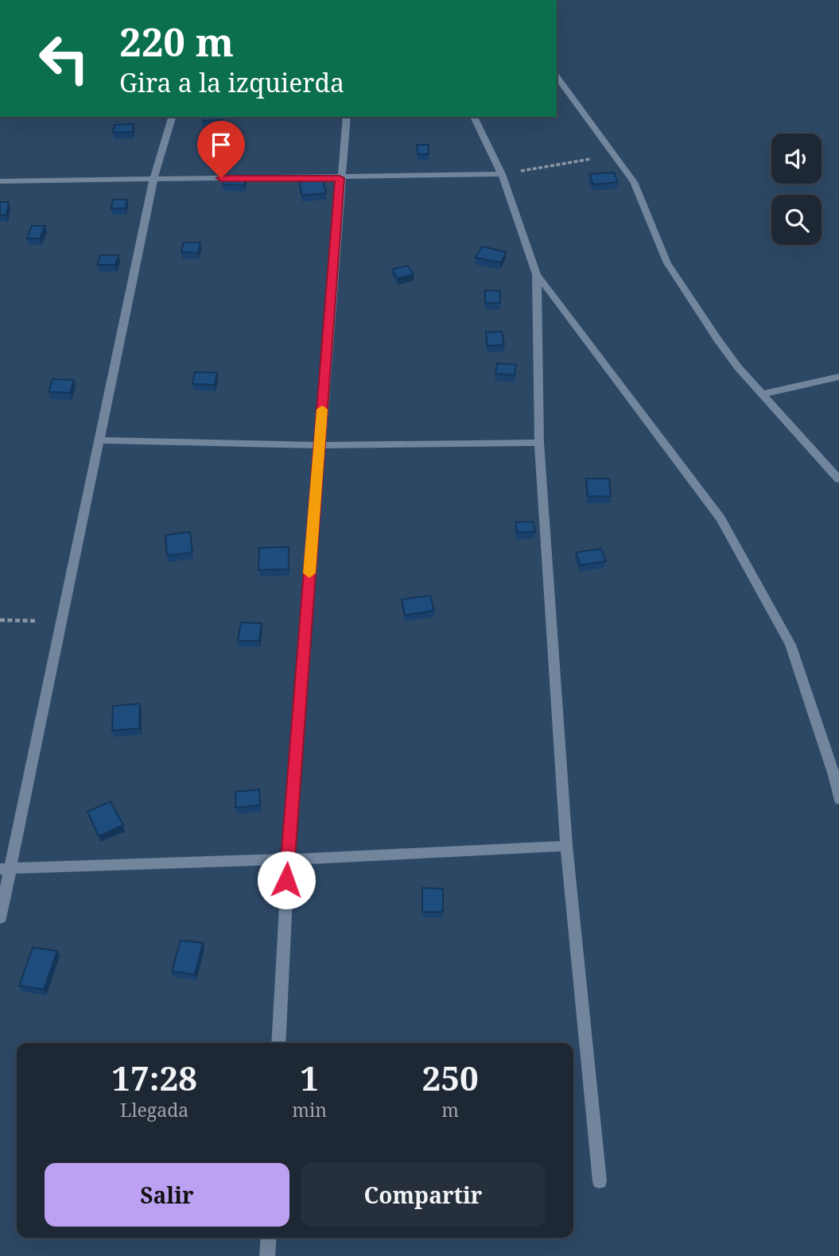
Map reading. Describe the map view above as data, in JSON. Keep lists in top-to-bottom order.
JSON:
{
  "page": {
    "turn": ["220 m", "Gira a la izquierda"],
    "eta": [
      "17:28",
      "Llegada",
      "1",
      "min",
      "250",
      "m"
    ],
    "buttons": ["Salir", "Compartir"]
  }
}
